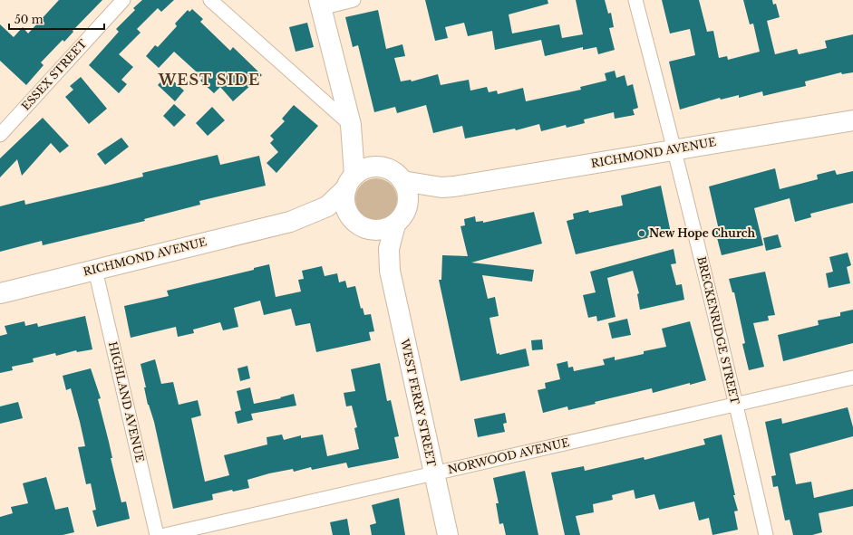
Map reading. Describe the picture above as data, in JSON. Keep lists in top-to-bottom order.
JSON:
{
  "streets": {
    "street": [
      "ESSEX STREET",
      "RICHMOND AVENUE",
      "BRECKENRIDGE STREET",
      "HIGHLAND AVENUE",
      "WEST FERRY STREET",
      "NORWOOD AVENUE"
    ]
  },
  "crossings": [
    ["RICHMOND AVENUE", "BRECKENRIDGE STREET"],
    ["RICHMOND AVENUE", "HIGHLAND AVENUE"],
    ["RICHMOND AVENUE", "WEST FERRY STREET"],
    ["BRECKENRIDGE STREET", "NORWOOD AVENUE"],
    ["WEST FERRY STREET", "NORWOOD AVENUE"]
  ],
  "districts": ["WEST SIDE"],
  "places": ["New Hope Church"],
  "scale_bar": "50 m"
}
